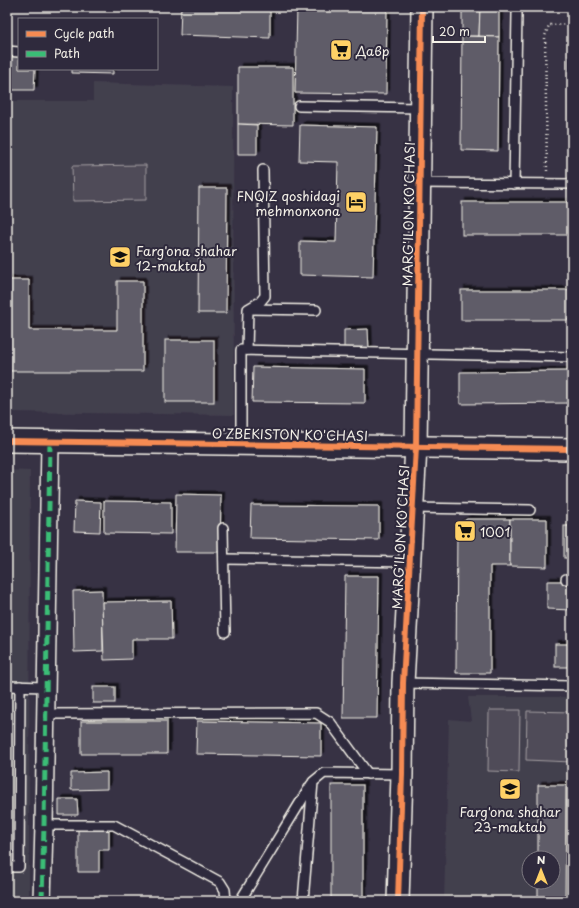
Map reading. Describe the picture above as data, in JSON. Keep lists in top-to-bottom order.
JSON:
{
  "streets": {
    "street": ["MARG'ILON KO'CHASI", "O'ZBEKISTON KO'CHASI"]
  },
  "crossings": [
    ["MARG'ILON KO'CHASI", "O'ZBEKISTON KO'CHASI"]
  ],
  "places": {
    "supermarket": ["Давр", "1001"],
    "hotel": ["FNQIZ qoshidagi mehmonxona"],
    "school or university": ["Farg'ona shahar 12-maktab", "Farg'ona shahar 23-maktab"]
  },
  "legend": ["Cycle path", "Path"],
  "scale_bar": "20 m",
  "north": "top"
}
